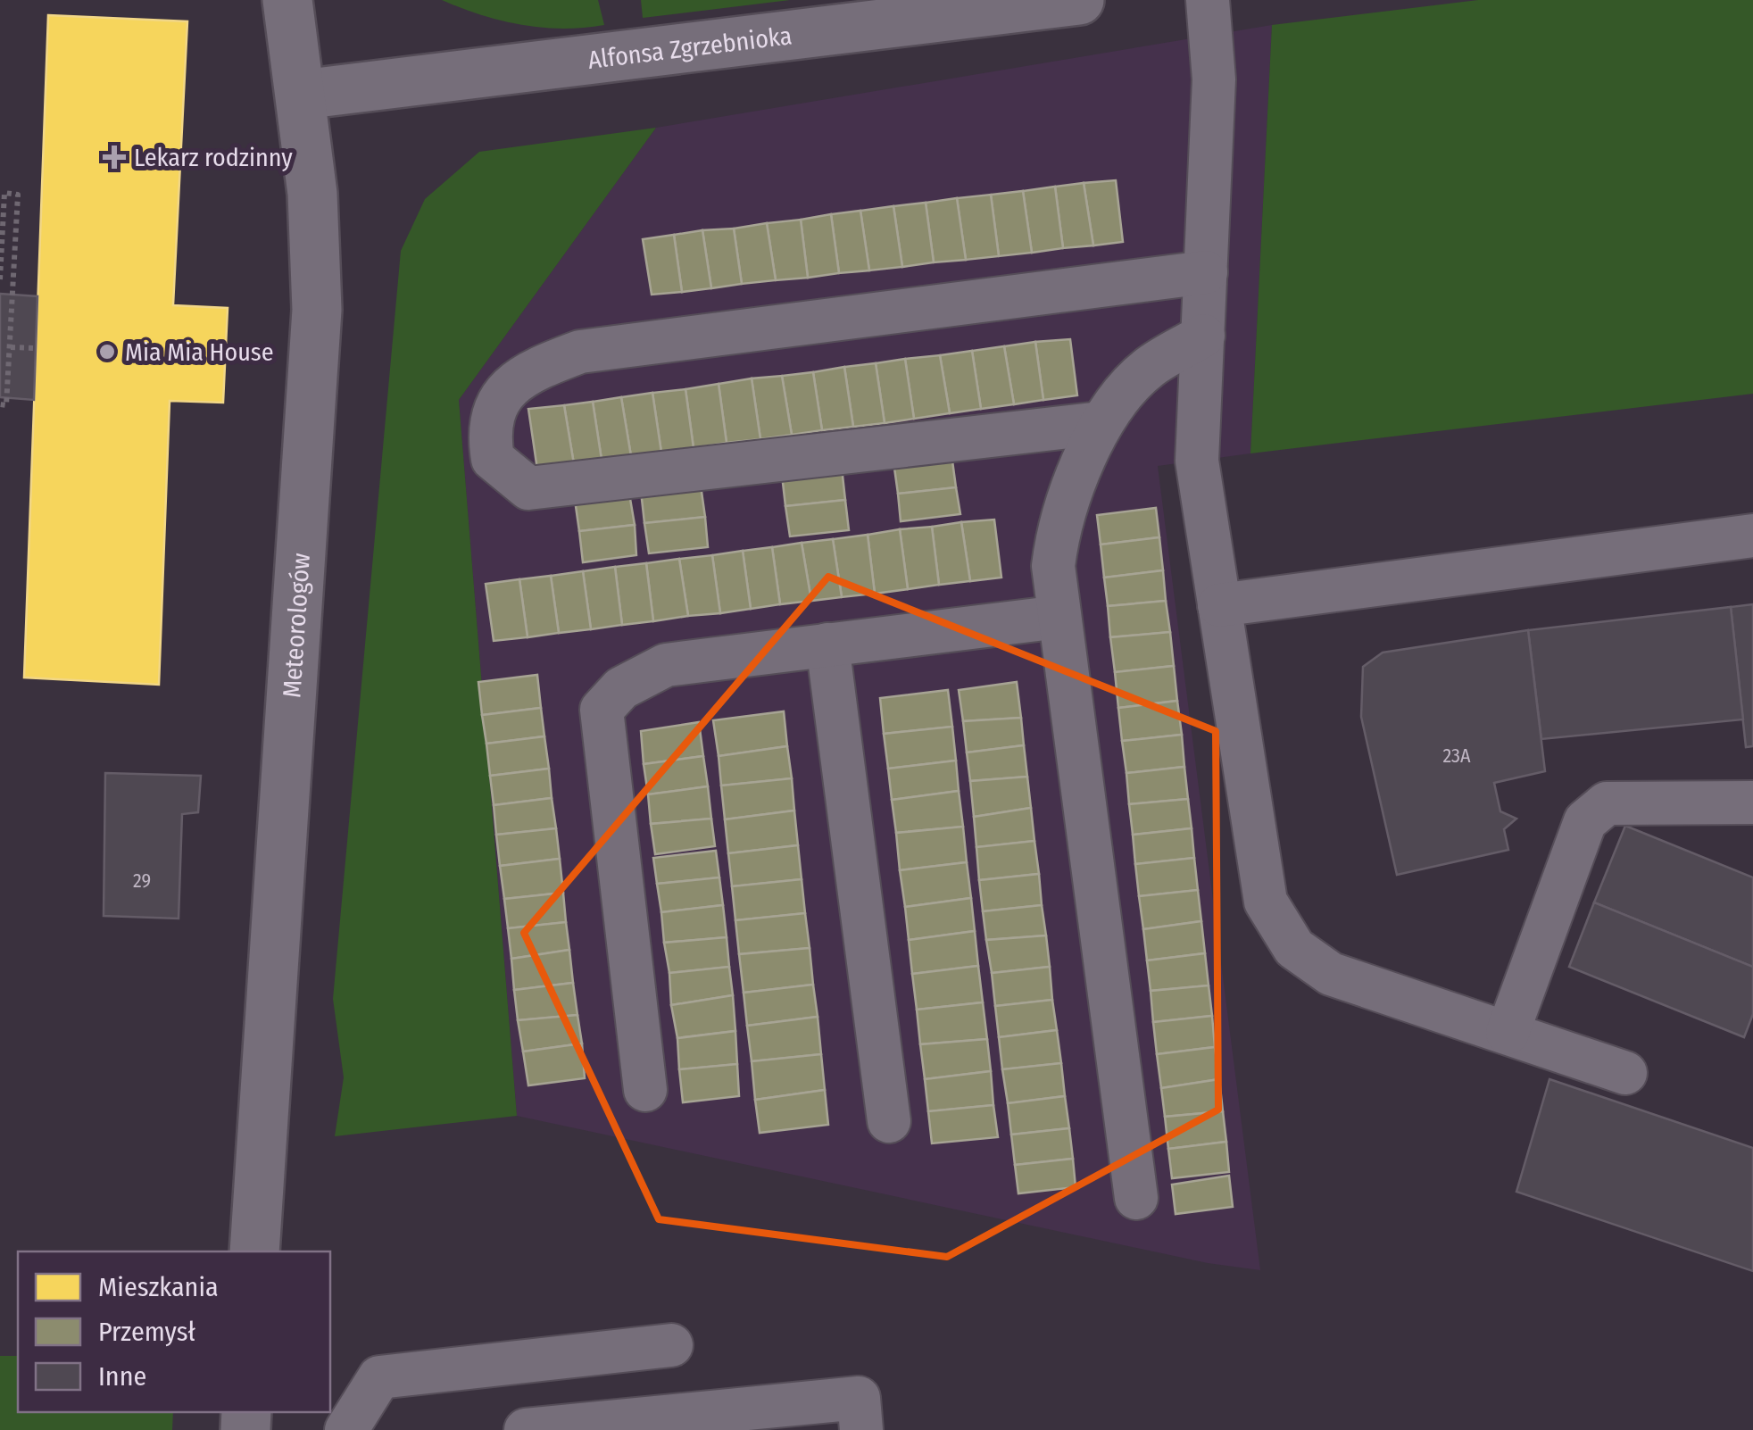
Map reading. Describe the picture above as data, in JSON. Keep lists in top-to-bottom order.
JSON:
{
  "streets": {
    "street": ["Alfonsa Zgrzebnioka", "Meteorologów"]
  },
  "crossings": [
    ["Alfonsa Zgrzebnioka", "Meteorologów"]
  ],
  "places": {
    "health": ["Lekarz rodzinny"],
    "other": ["Mia Mia House"]
  },
  "house_numbers": ["23A", "29"],
  "legend": ["Mieszkania", "Przemysł", "Inne"]
}
